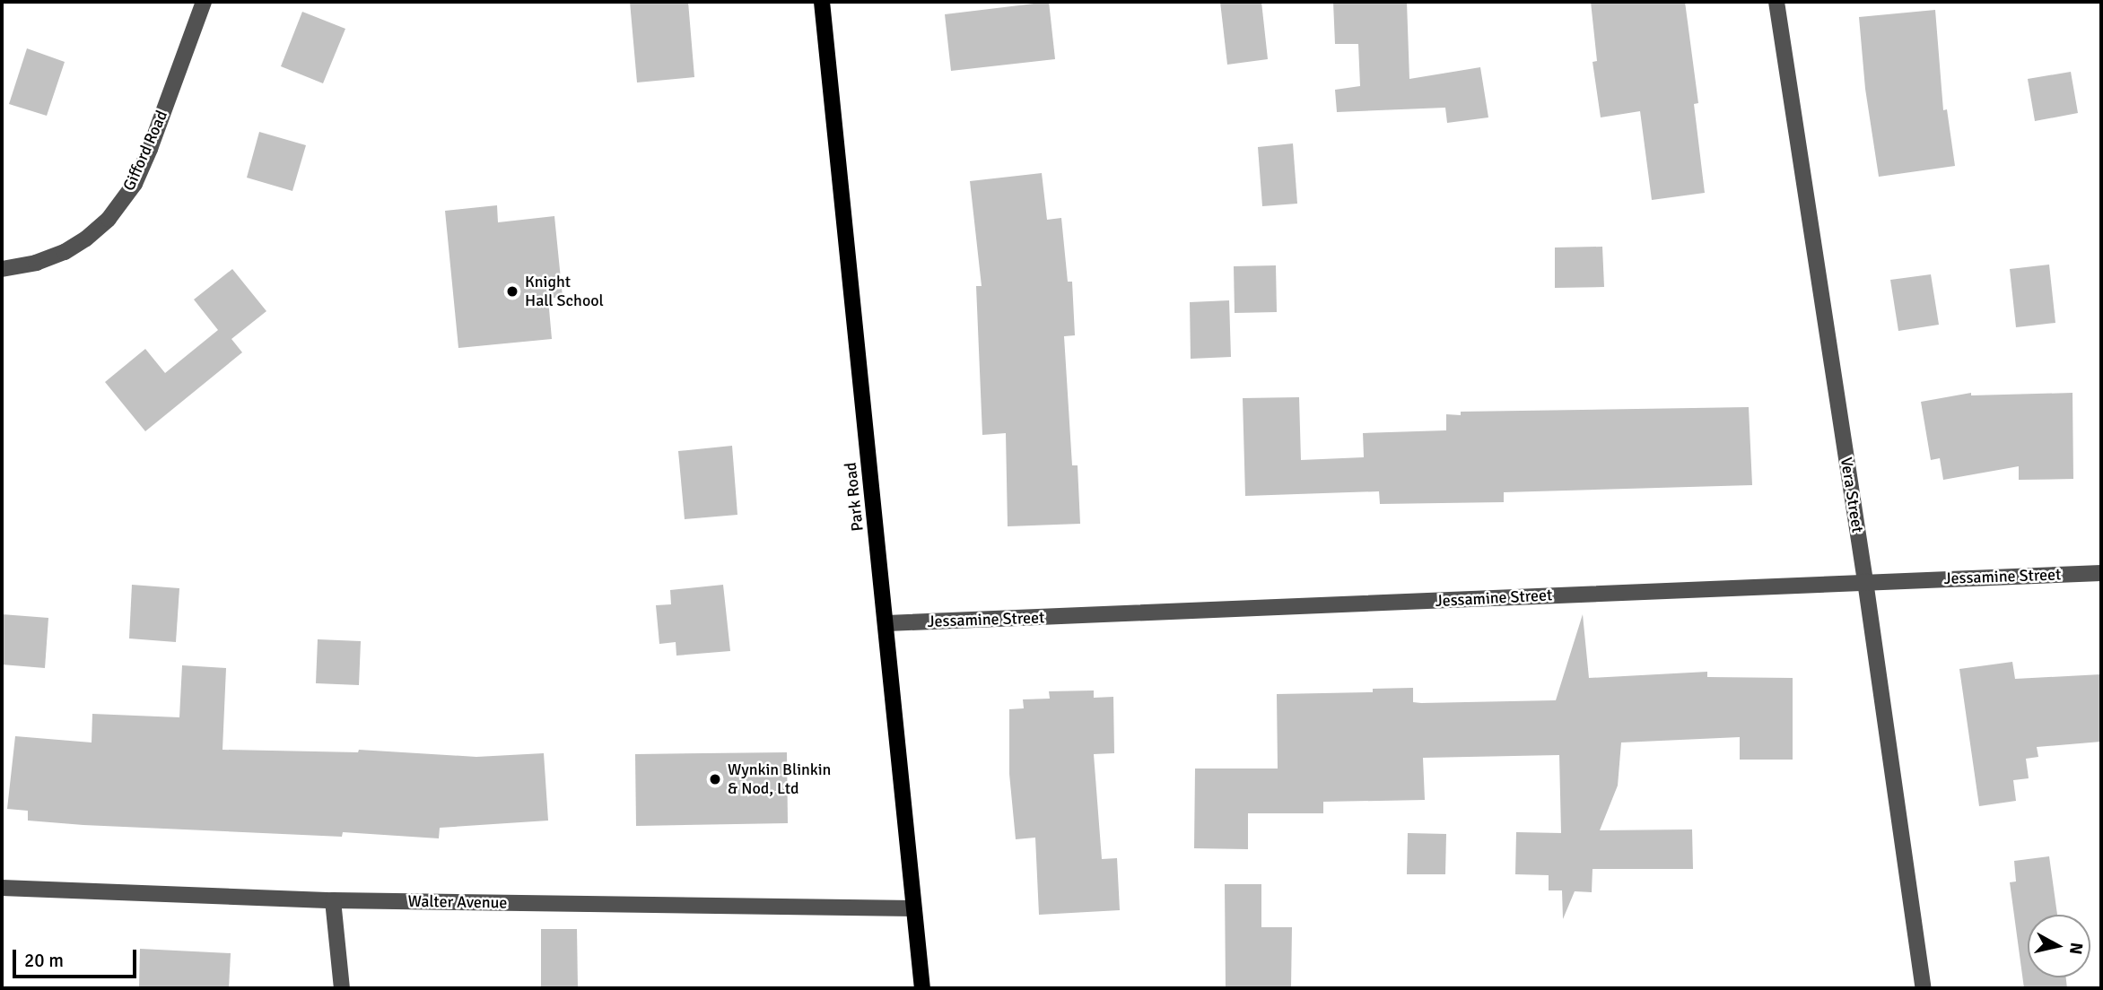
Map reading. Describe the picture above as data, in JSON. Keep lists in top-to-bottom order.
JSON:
{
  "streets": {
    "main road": ["Park Road"],
    "street": [
      "Gifford Road",
      "Vera Street",
      "Jessamine Street",
      "Walter Avenue"
    ]
  },
  "crossings": [
    ["Vera Street", "Jessamine Street"],
    ["Park Road", "Jessamine Street"],
    ["Park Road", "Walter Avenue"]
  ],
  "places": ["Knight Hall School", "Wynkin Blinkin & Nod, Ltd"],
  "scale_bar": "20 m",
  "north": "right"
}
